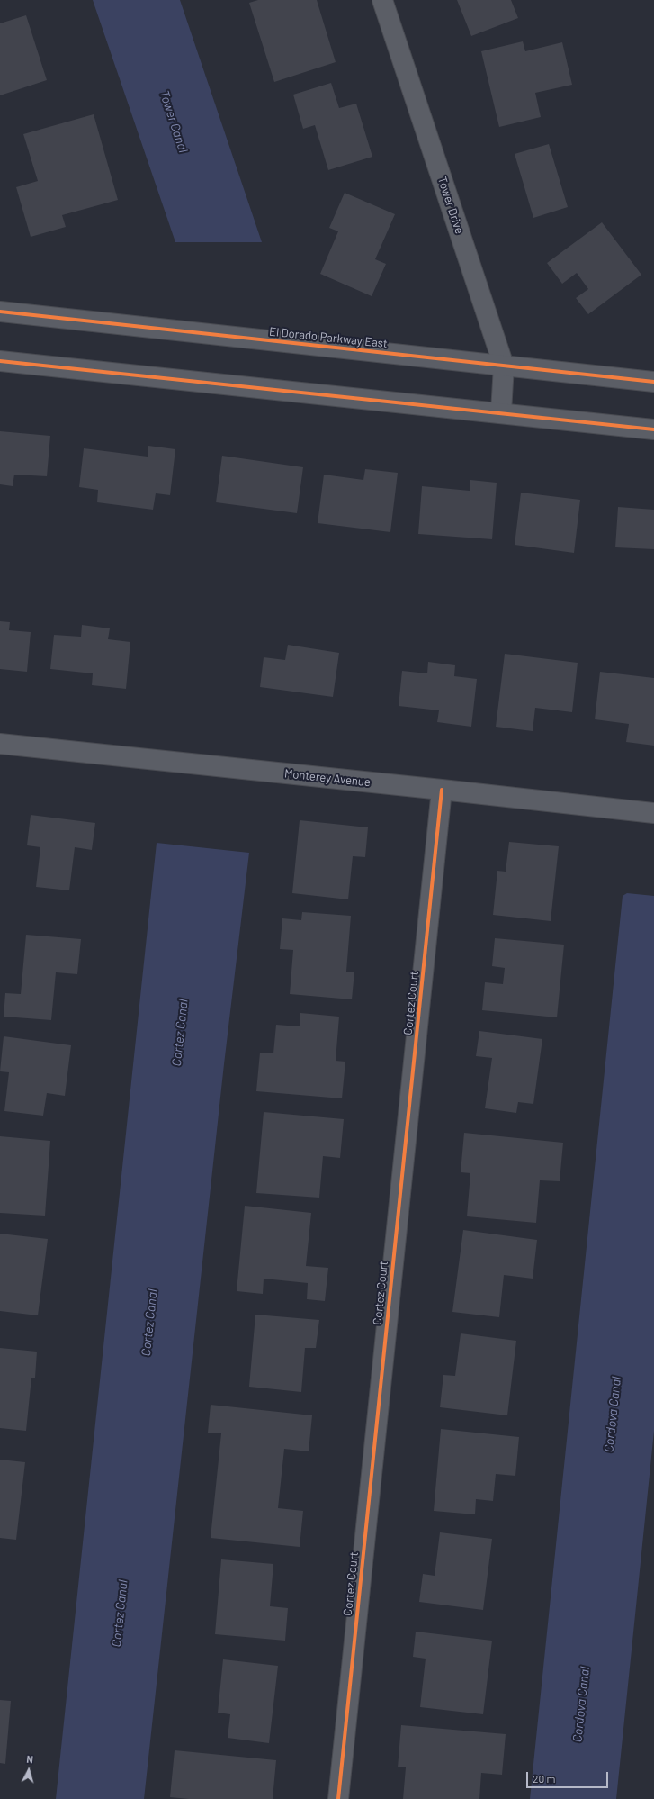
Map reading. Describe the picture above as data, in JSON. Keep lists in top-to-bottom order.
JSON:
{
  "streets": {
    "street": [
      "Tower Drive",
      "El Dorado Parkway East",
      "Monterey Avenue",
      "Cortez Court"
    ]
  },
  "crossings": [
    ["Tower Drive", "El Dorado Parkway East"],
    ["Monterey Avenue", "Cortez Court"]
  ],
  "water": ["Tower Canal", "Cortez Canal", "Cordova Canal"],
  "scale_bar": "20 m",
  "north": "top"
}
